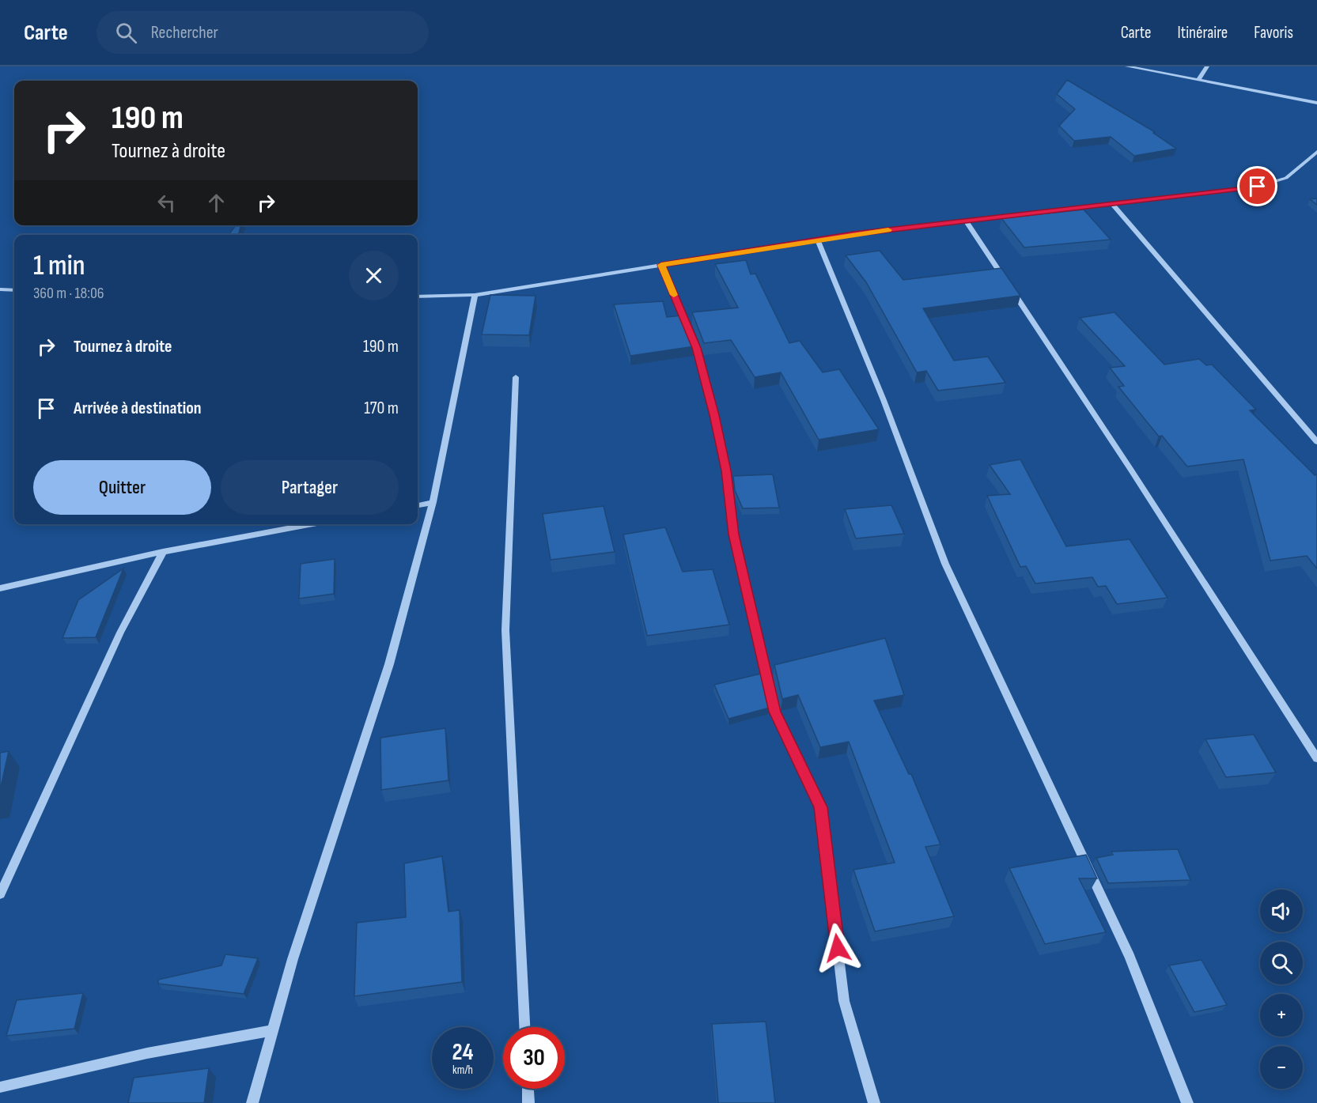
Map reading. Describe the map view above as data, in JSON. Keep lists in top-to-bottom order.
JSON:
{
  "page": {
    "header": "Carte",
    "search": "Rechercher",
    "nav": ["Carte", "Itinéraire", "Favoris"],
    "turn": ["190 m", "Tournez à droite"],
    "heading": ["1 min", "360 m · 18:06"],
    "list": [
      {
        "name": "Tournez à droite",
        "value": "190 m"
      },
      {
        "name": "Arrivée à destination",
        "value": "170 m"
      }
    ],
    "buttons": ["Quitter", "Partager"],
    "map_buttons": ["+", "−"],
    "speed": "24 km/h",
    "limit": "30"
  }
}
